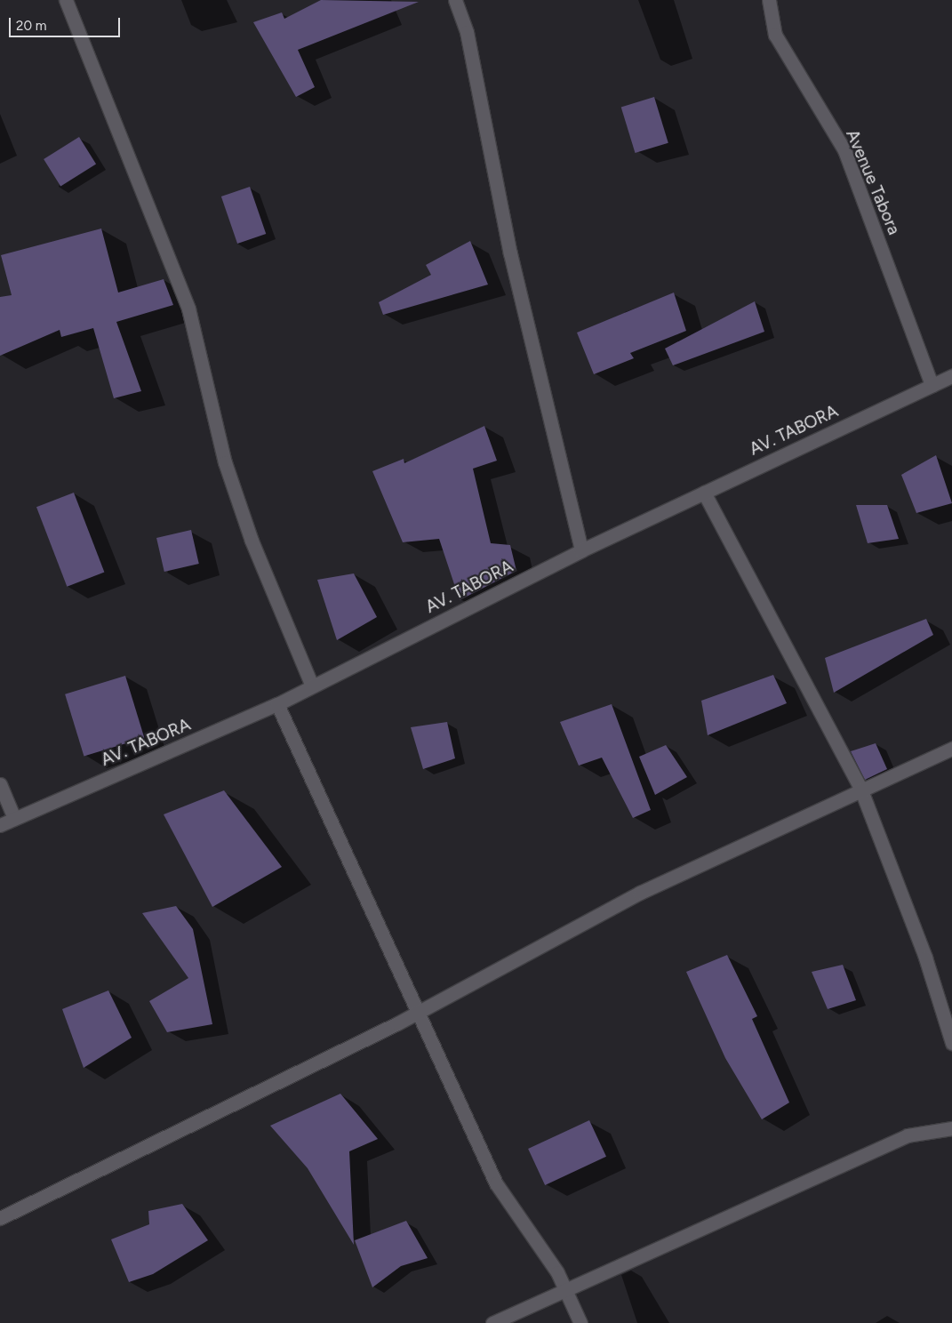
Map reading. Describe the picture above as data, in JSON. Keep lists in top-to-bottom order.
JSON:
{
  "streets": {
    "street": ["Avenue Tabora", "AV. TABORA"]
  },
  "crossings": [
    ["Avenue Tabora", "AV. TABORA"]
  ],
  "scale_bar": "20 m"
}
